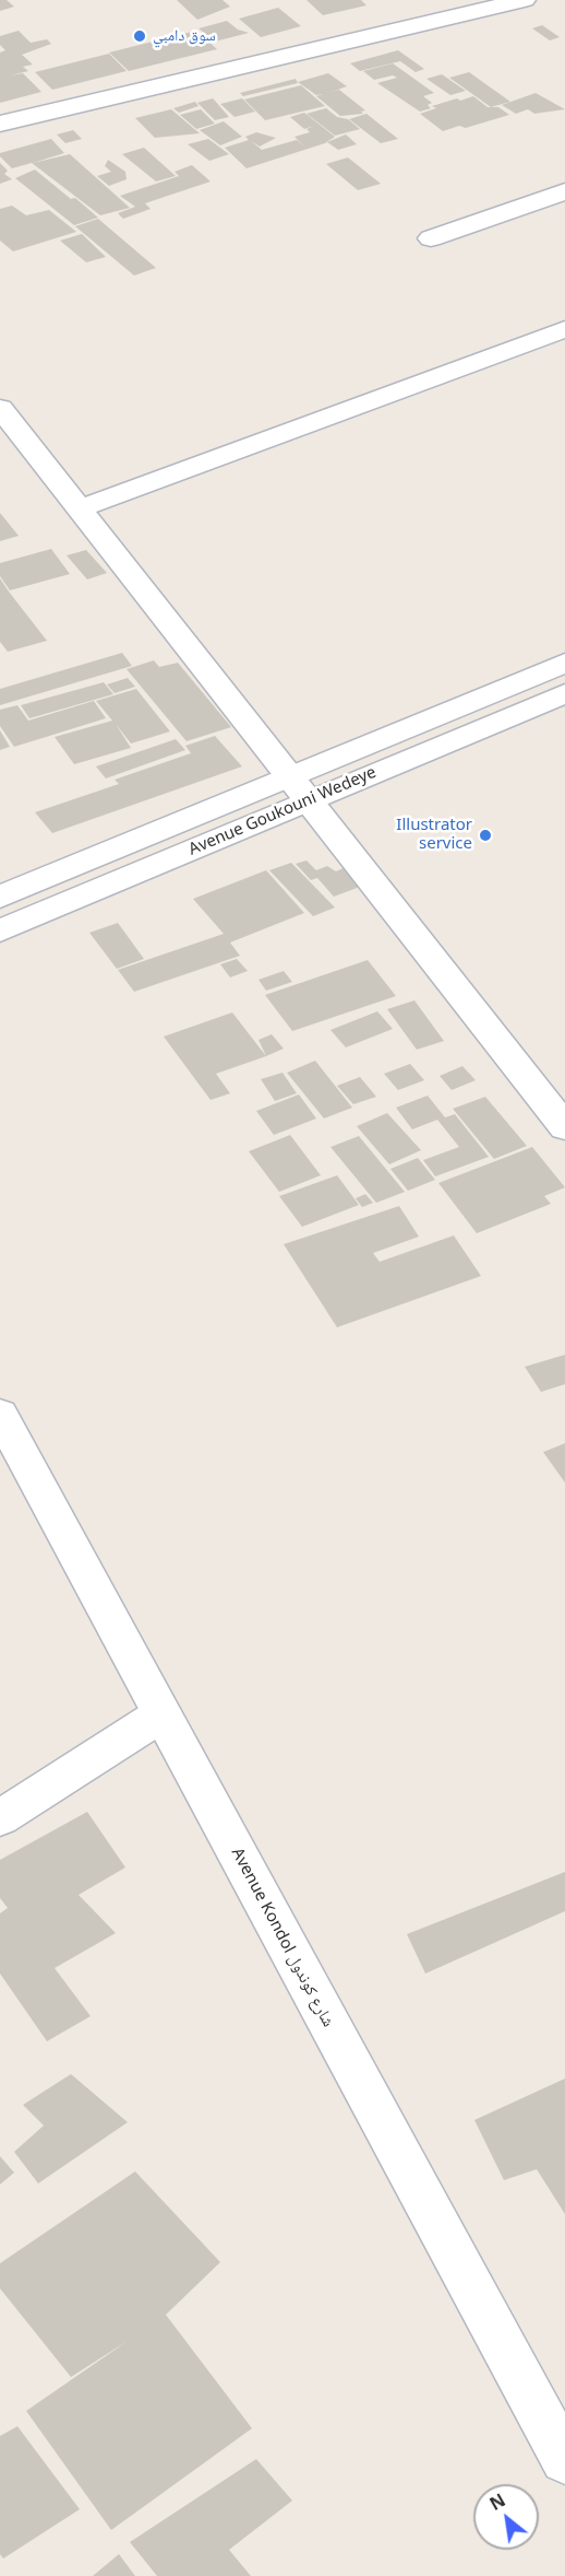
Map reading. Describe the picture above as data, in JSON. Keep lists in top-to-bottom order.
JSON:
{
  "streets": {
    "street": ["Avenue Goukouni Wedeye", "Avenue Kondol شارع كوندول"]
  },
  "places": ["سوق دامبي", "Illustrator service"],
  "north": "top left"
}
